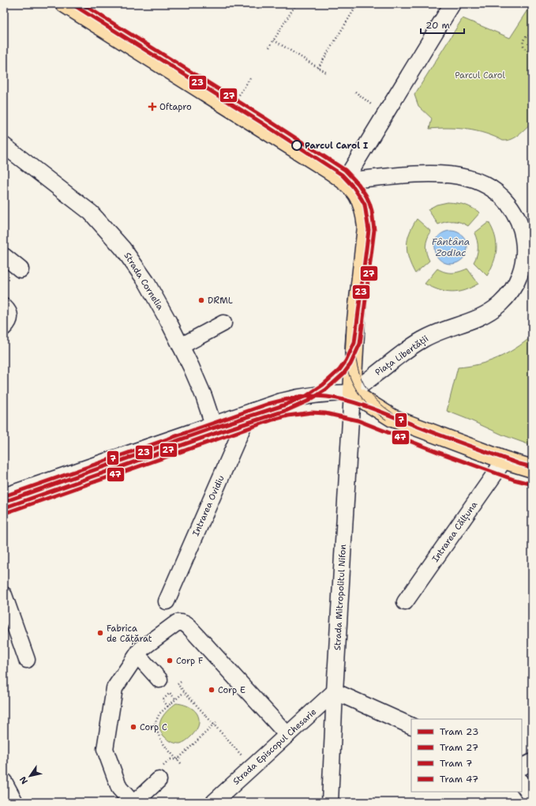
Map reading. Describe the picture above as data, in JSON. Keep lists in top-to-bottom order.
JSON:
{
  "streets": {
    "street": [
      "Strada Cornelia",
      "Piața Libertății",
      "Intrarea Ovidiu",
      "Intrarea Călțuna",
      "Strada Mitropolitul Nifon",
      "Strada Episcopul Chesarie"
    ]
  },
  "crossings": [
    ["Piața Libertății", "Strada Mitropolitul Nifon"],
    ["Strada Mitropolitul Nifon", "Strada Episcopul Chesarie"]
  ],
  "water": ["Fântâna Zodiac"],
  "parks": ["Parcul Carol"],
  "places": {
    "health": ["Oftapro"],
    "other": [
      "Parcul Carol I",
      "DRML",
      "Fabrica de Cățărat",
      "Corp F",
      "Corp E",
      "Corp C"
    ]
  },
  "lines": [
    "tram line 23",
    "tram line 27",
    "tram line 7",
    "tram line 47"
  ],
  "legend": [
    "Tram 23",
    "Tram 27",
    "Tram 7",
    "Tram 47"
  ],
  "scale_bar": "20 m",
  "north": "bottom left"
}
